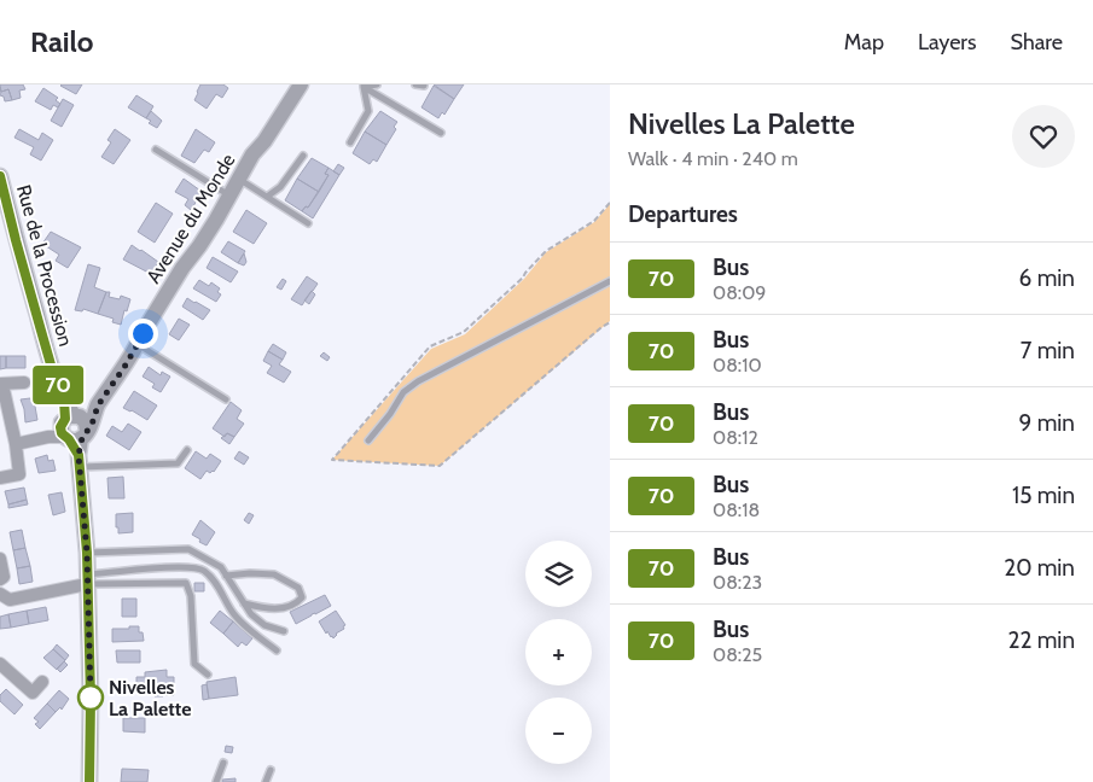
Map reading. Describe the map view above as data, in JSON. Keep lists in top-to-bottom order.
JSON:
{
  "streets": {
    "street": ["Avenue du Monde", "Rue de la Procession"]
  },
  "crossings": [
    ["Avenue du Monde", "Rue de la Procession"]
  ],
  "places": ["Nivelles La Palette"],
  "lines": ["bus line 70"],
  "page": {
    "header": "Railo",
    "nav": ["Map", "Layers", "Share"],
    "on_map": "70",
    "heading": [
      ["Nivelles La Palette", "Walk · 4 min · 240 m"],
      "Departures"
    ],
    "list": [
      {
        "mark": "70",
        "name": "Bus",
        "note": "08:09",
        "value": "6 min"
      },
      {
        "mark": "70",
        "name": "Bus",
        "note": "08:10",
        "value": "7 min"
      },
      {
        "mark": "70",
        "name": "Bus",
        "note": "08:12",
        "value": "9 min"
      },
      {
        "mark": "70",
        "name": "Bus",
        "note": "08:18",
        "value": "15 min"
      },
      {
        "mark": "70",
        "name": "Bus",
        "note": "08:23",
        "value": "20 min"
      },
      {
        "mark": "70",
        "name": "Bus",
        "note": "08:25",
        "value": "22 min"
      }
    ],
    "map_buttons": ["+", "−"]
  }
}
